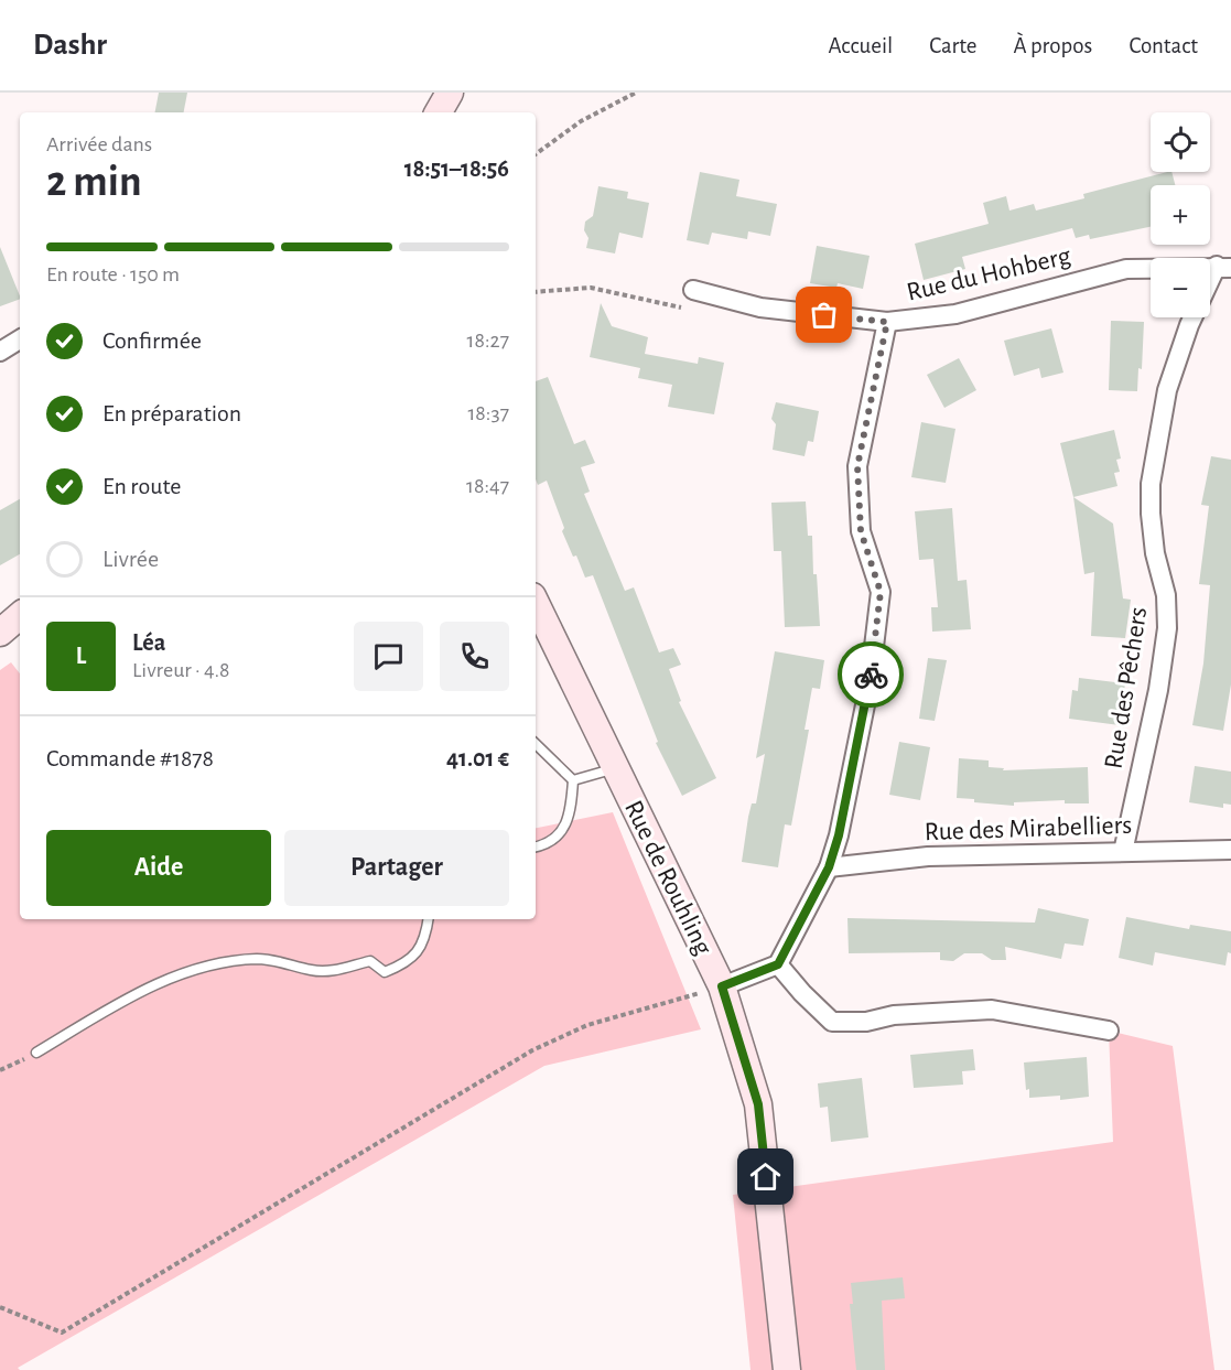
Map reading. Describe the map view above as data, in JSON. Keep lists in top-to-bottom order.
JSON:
{
  "streets": {
    "street": [
      "Rue du Hohberg",
      "Rue des Pêchers",
      "Rue des Mirabelliers",
      "Rue de Rouhling"
    ]
  },
  "crossings": [
    ["Rue du Hohberg", "Rue des Pêchers"],
    ["Rue du Hohberg", "Rue des Mirabelliers"],
    ["Rue des Pêchers", "Rue des Mirabelliers"]
  ],
  "page": {
    "header": "Dashr",
    "nav": [
      "Accueil",
      "Carte",
      "À propos",
      "Contact"
    ],
    "map_buttons": ["+", "−"],
    "heading": ["2 min", "Arrivée dans", "18:51–18:56"],
    "panel": [
      "Léa",
      "Livreur · 4.8",
      "Commande #1878",
      "41.01 €"
    ],
    "bar": "En route · 150 m",
    "list": [
      ["Confirmée", "18:27"],
      ["En préparation", "18:37"],
      ["En route", "18:47"],
      "Livrée"
    ],
    "round": "L",
    "buttons": ["Aide", "Partager"]
  }
}
